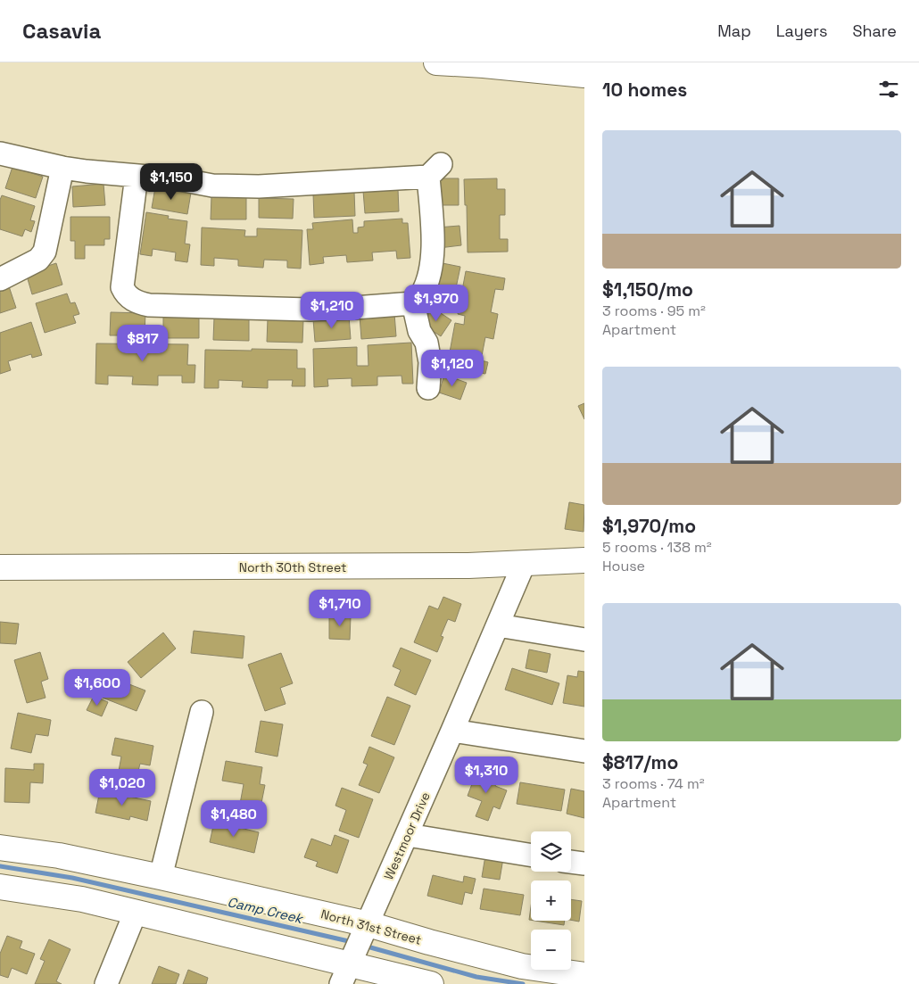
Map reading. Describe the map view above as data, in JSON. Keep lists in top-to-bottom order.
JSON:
{
  "streets": {
    "main road": ["North 30th Street", "North 31st Street"],
    "street": ["Westmoor Drive"]
  },
  "crossings": [
    ["North 30th Street", "Westmoor Drive"],
    ["Westmoor Drive", "North 31st Street"]
  ],
  "water": ["Camp Creek"],
  "page": {
    "header": "Casavia",
    "nav": ["Map", "Layers", "Share"],
    "heading": "10 homes",
    "list": [
      {
        "name": "$1,150/mo",
        "note": "3 rooms · 95 m² · Apartment"
      },
      {
        "name": "$1,970/mo",
        "note": "5 rooms · 138 m² · House"
      },
      {
        "name": "$817/mo",
        "note": "3 rooms · 74 m² · Apartment"
      }
    ],
    "price": [
      "$1,150",
      "$1,970",
      "$1,210",
      "$817",
      "$1,120",
      "$1,710",
      "$1,600",
      "$1,310",
      "$1,020",
      "$1,480"
    ],
    "map_buttons": ["+", "−"]
  }
}
